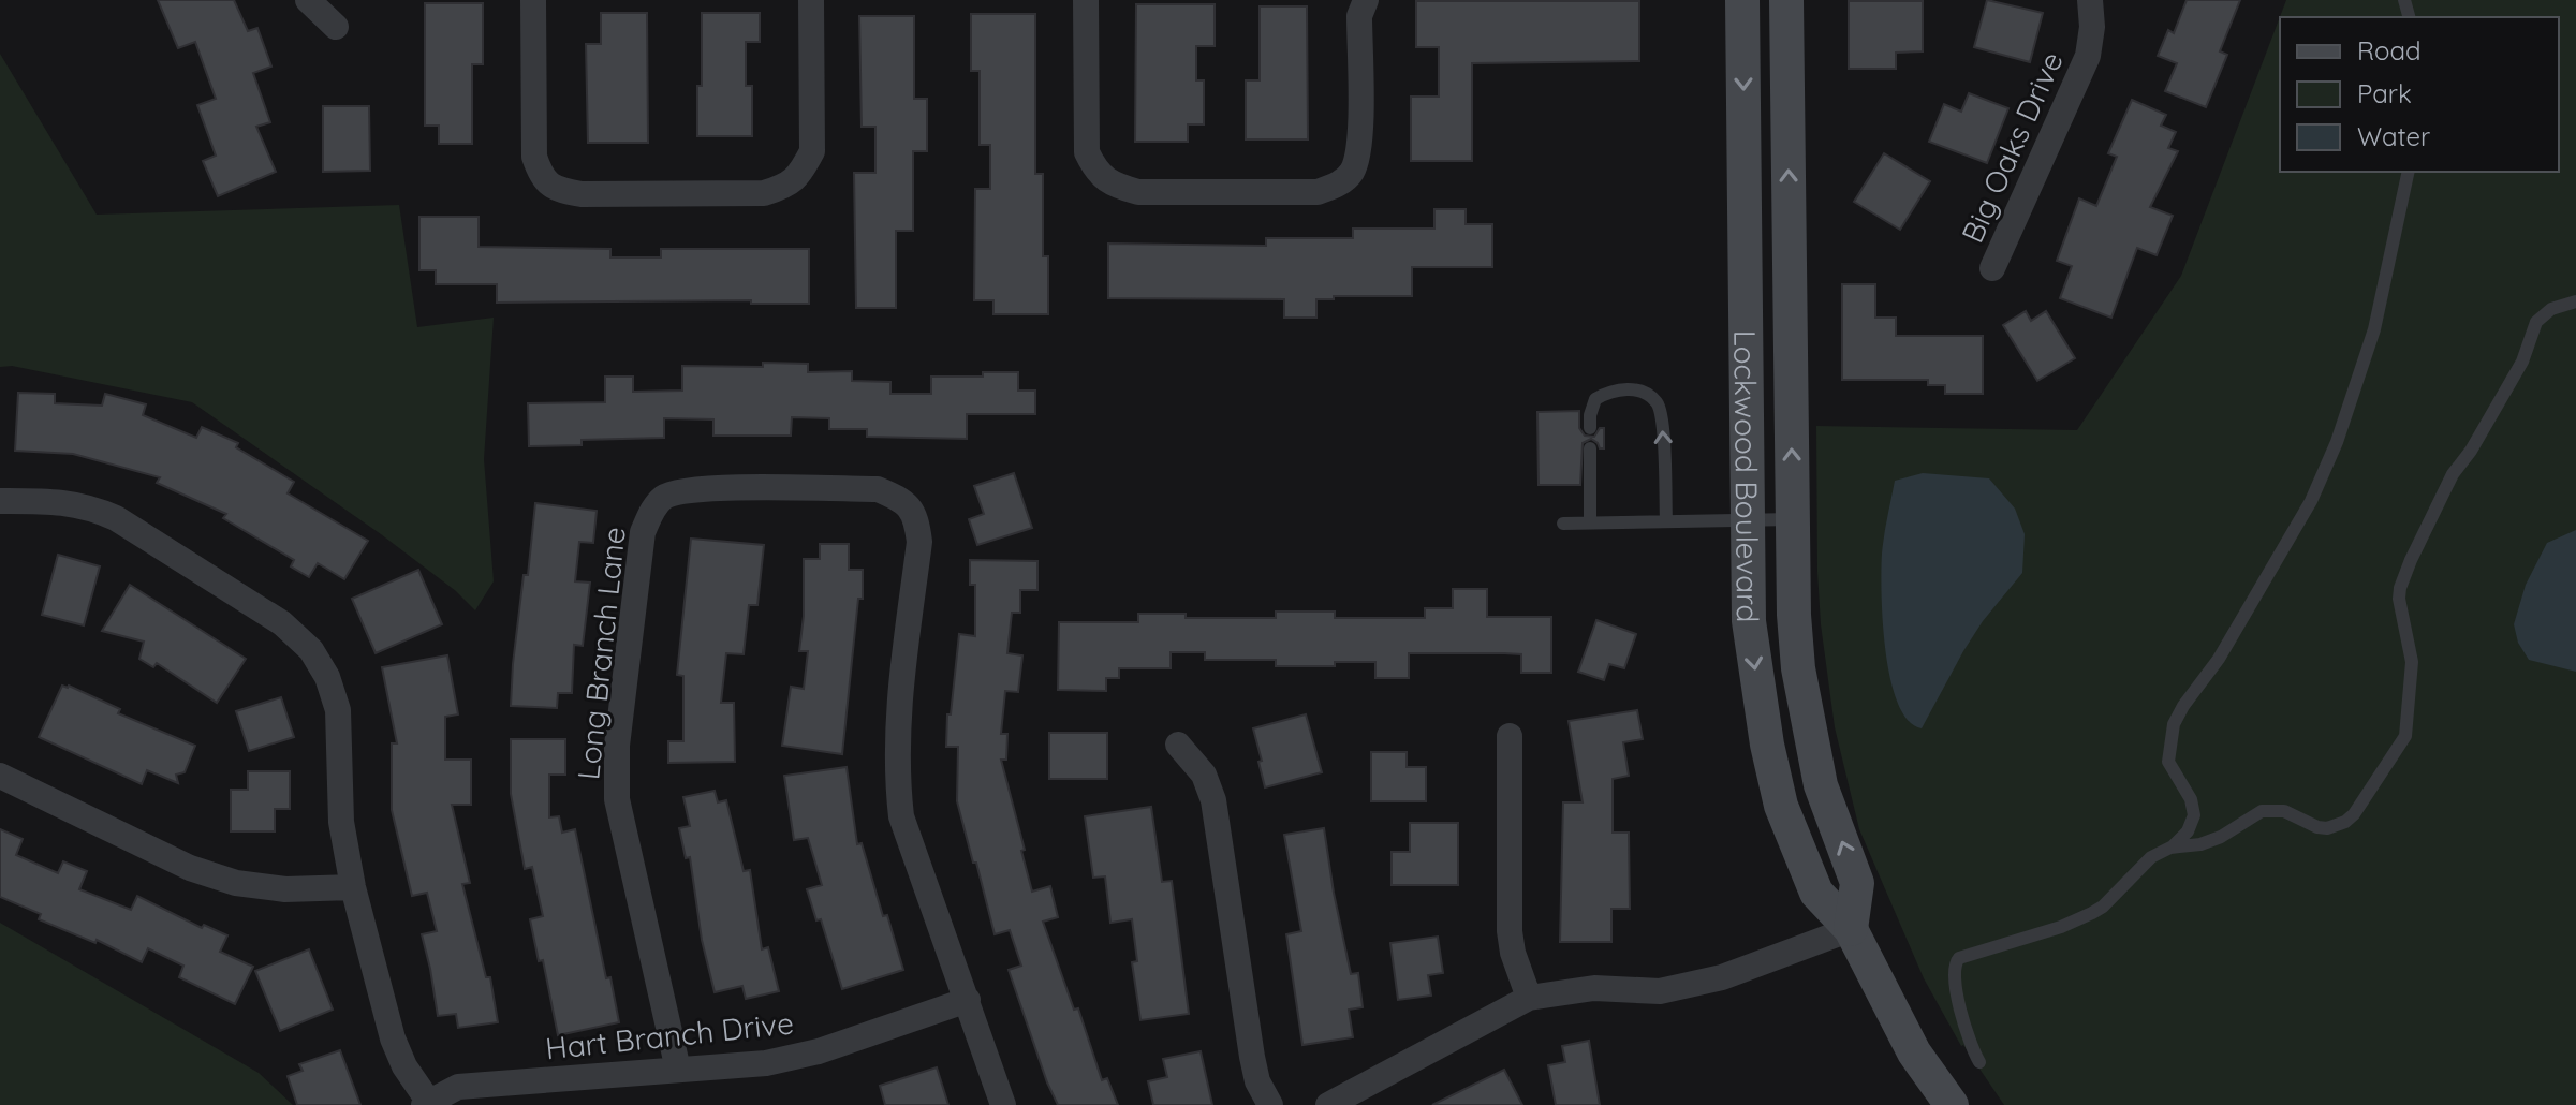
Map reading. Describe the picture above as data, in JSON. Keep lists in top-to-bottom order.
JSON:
{
  "streets": {
    "main road": ["Lockwood Boulevard"],
    "street": ["Big Oaks Drive", "Long Branch Lane", "Hart Branch Drive"]
  },
  "crossings": [
    ["Long Branch Lane", "Hart Branch Drive"]
  ],
  "legend": ["Road", "Park", "Water"]
}
